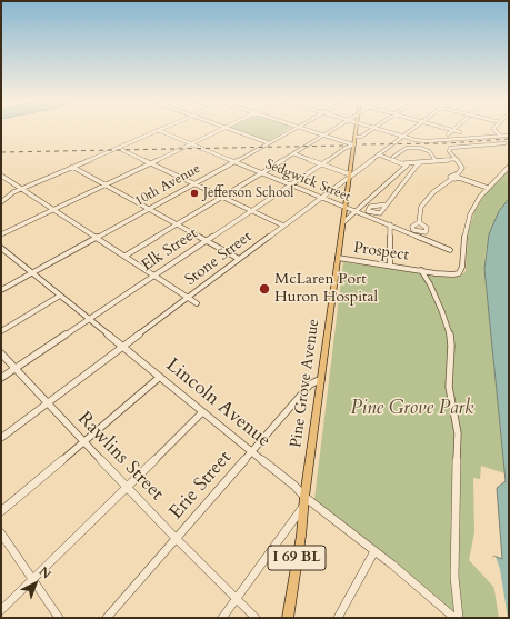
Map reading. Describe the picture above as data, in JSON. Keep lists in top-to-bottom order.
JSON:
{
  "streets": {
    "main road": ["Pine Grove Avenue", "I 69 BL"],
    "street": [
      "Sedgwick Street",
      "10th Avenue",
      "Elk Street",
      "Prospect",
      "Stone Street",
      "Lincoln Avenue",
      "Rawlins Street",
      "Erie Street"
    ]
  },
  "crossings": [
    ["Sedgwick Street", "10th Avenue"],
    ["Sedgwick Street", "Elk Street"],
    ["Sedgwick Street", "Stone Street"],
    ["Sedgwick Street", "Pine Grove Avenue"],
    ["10th Avenue", "Lincoln Avenue"],
    ["Elk Street", "Pine Grove Avenue"],
    ["Elk Street", "Lincoln Avenue"],
    ["Elk Street", "Rawlins Street"],
    ["Prospect", "Pine Grove Avenue"],
    ["Stone Street", "Pine Grove Avenue"],
    ["Stone Street", "Lincoln Avenue"],
    ["Stone Street", "Rawlins Street"],
    ["Pine Grove Avenue", "Lincoln Avenue"],
    ["Pine Grove Avenue", "Erie Street"],
    ["Lincoln Avenue", "Erie Street"],
    ["Rawlins Street", "Erie Street"]
  ],
  "parks": ["Pine Grove Park"],
  "places": ["Jefferson School", "McLaren Port Huron Hospital"],
  "north": "top right"
}
